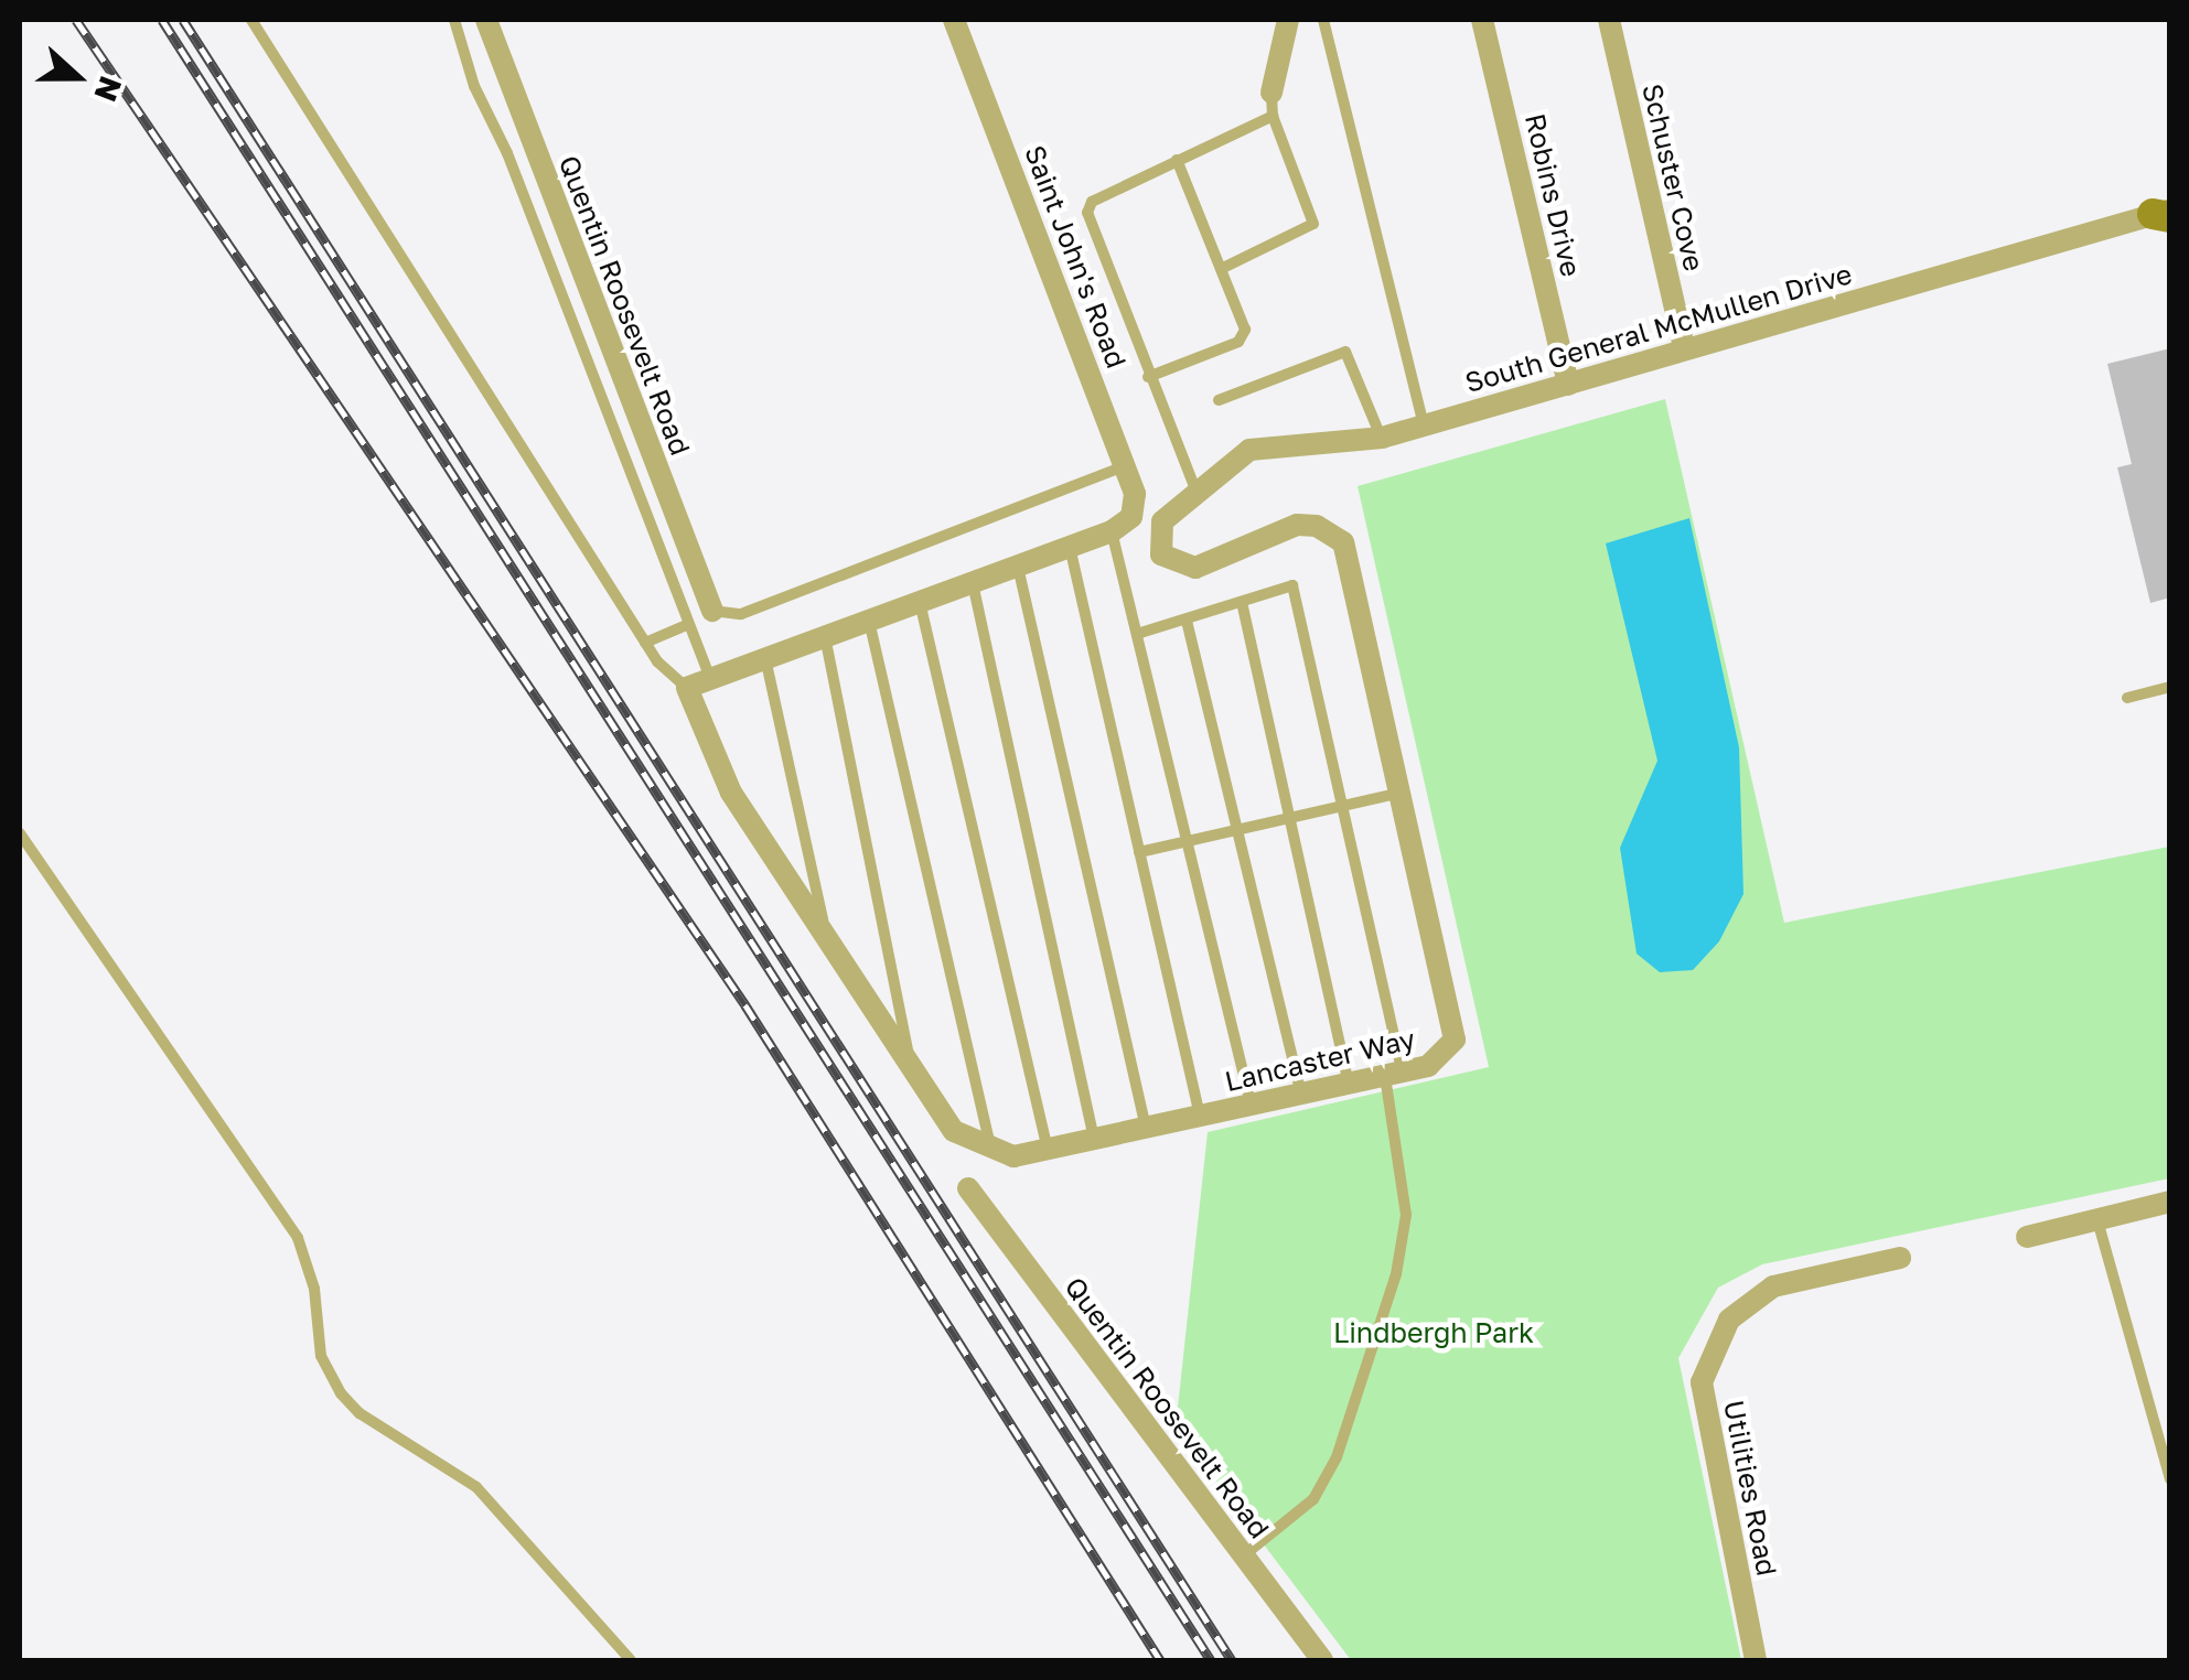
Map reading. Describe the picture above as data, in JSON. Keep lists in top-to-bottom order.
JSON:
{
  "streets": {
    "street": [
      "Schuster Cove",
      "Robins Drive",
      "Saint John's Road",
      "Quentin Roosevelt Road",
      "South General McMullen Drive",
      "Lancaster Way",
      "Utilities Road"
    ]
  },
  "crossings": [
    ["Schuster Cove", "South General McMullen Drive"],
    ["Robins Drive", "South General McMullen Drive"],
    ["South General McMullen Drive", "Lancaster Way"]
  ],
  "parks": ["Lindbergh Park"],
  "north": "right"
}
